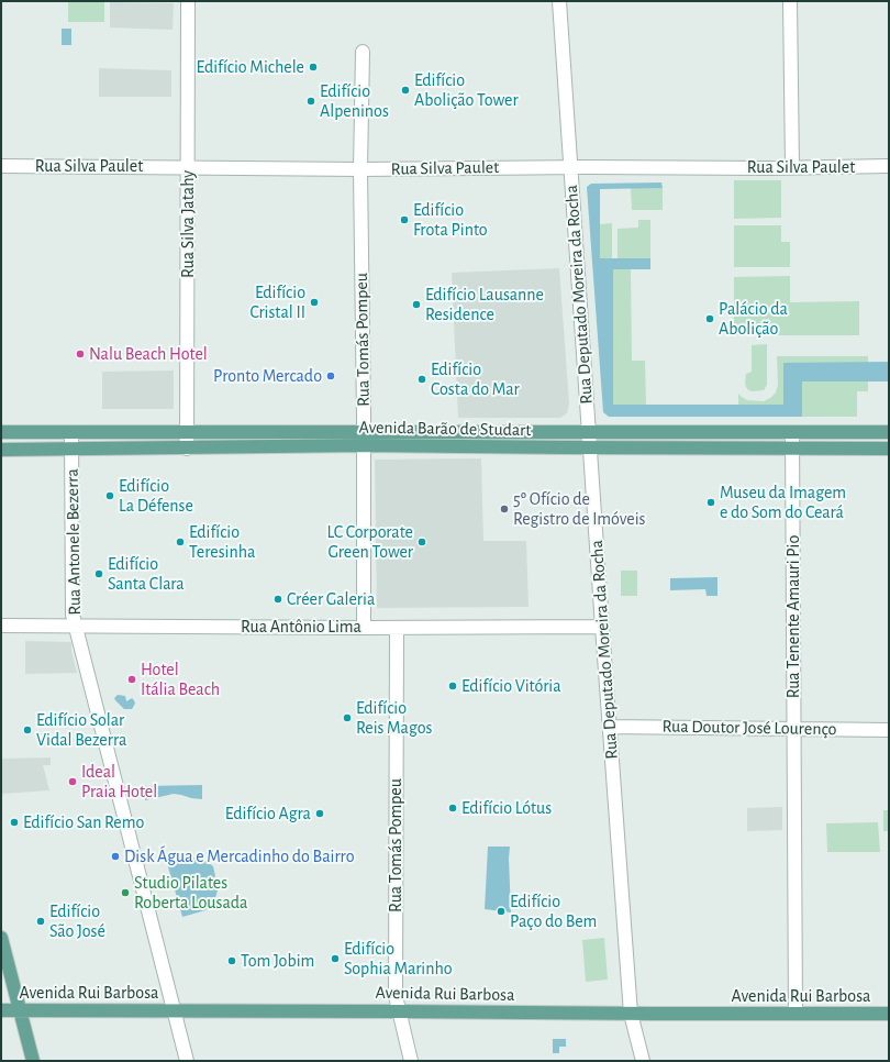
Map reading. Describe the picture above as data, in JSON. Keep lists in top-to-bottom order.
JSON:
{
  "streets": {
    "main road": ["Avenida Barão de Studart", "Avenida Rui Barbosa"],
    "street": [
      "Rua Silva Paulet",
      "Rua Silva Jatahy",
      "Rua Deputado Moreira da Rocha",
      "Rua Tomás Pompeu",
      "Rua Antonele Bezerra",
      "Rua Tenente Amauri Pio",
      "Rua Antônio Lima",
      "Rua Doutor José Lourenço"
    ]
  },
  "crossings": [
    ["Rua Silva Paulet", "Rua Silva Jatahy"],
    ["Rua Silva Paulet", "Rua Deputado Moreira da Rocha"],
    ["Rua Silva Paulet", "Rua Tomás Pompeu"],
    ["Rua Silva Jatahy", "Avenida Barão de Studart"],
    ["Rua Deputado Moreira da Rocha", "Avenida Barão de Studart"],
    ["Rua Deputado Moreira da Rocha", "Rua Antônio Lima"],
    ["Rua Deputado Moreira da Rocha", "Rua Doutor José Lourenço"],
    ["Rua Deputado Moreira da Rocha", "Avenida Rui Barbosa"],
    ["Rua Tomás Pompeu", "Avenida Barão de Studart"],
    ["Rua Tomás Pompeu", "Rua Antônio Lima"],
    ["Rua Tomás Pompeu", "Avenida Rui Barbosa"],
    ["Avenida Barão de Studart", "Rua Antonele Bezerra"],
    ["Avenida Barão de Studart", "Rua Tenente Amauri Pio"],
    ["Rua Antonele Bezerra", "Rua Antônio Lima"],
    ["Rua Antonele Bezerra", "Avenida Rui Barbosa"],
    ["Rua Tenente Amauri Pio", "Rua Doutor José Lourenço"],
    ["Rua Tenente Amauri Pio", "Avenida Rui Barbosa"]
  ],
  "places": [
    "Edifício Michele",
    "Edifício Abolição Tower",
    "Edifício Alpeninos",
    "Edifício Frota Pinto",
    "Edifício Cristal II",
    "Edifício Lausanne Residence",
    "Palácio da Abolição",
    "Nalu Beach Hotel",
    "Pronto Mercado",
    "Edifício Costa do Mar",
    "Edifício La Défense",
    "Museu da Imagem e do Som do Ceará",
    "5º Ofício de Registro de Imóveis",
    "Edifício Teresinha",
    "LC Corporate Green Tower",
    "Edifício Santa Clara",
    "Créer Galeria",
    "Hotel Itália Beach",
    "Edifício Vitória",
    "Edifício Reis Magos",
    "Edifício Solar Vidal Bezerra",
    "Ideal Praia Hotel",
    "Edifício Lótus",
    "Edifício Agra",
    "Edifício San Remo",
    "Disk Água e Mercadinho do Bairro",
    "Studio Pilates Roberta Lousada",
    "Edifício Paço do Bem",
    "Edifício São José",
    "Edifício Sophia Marinho",
    "Tom Jobim"
  ]
}
